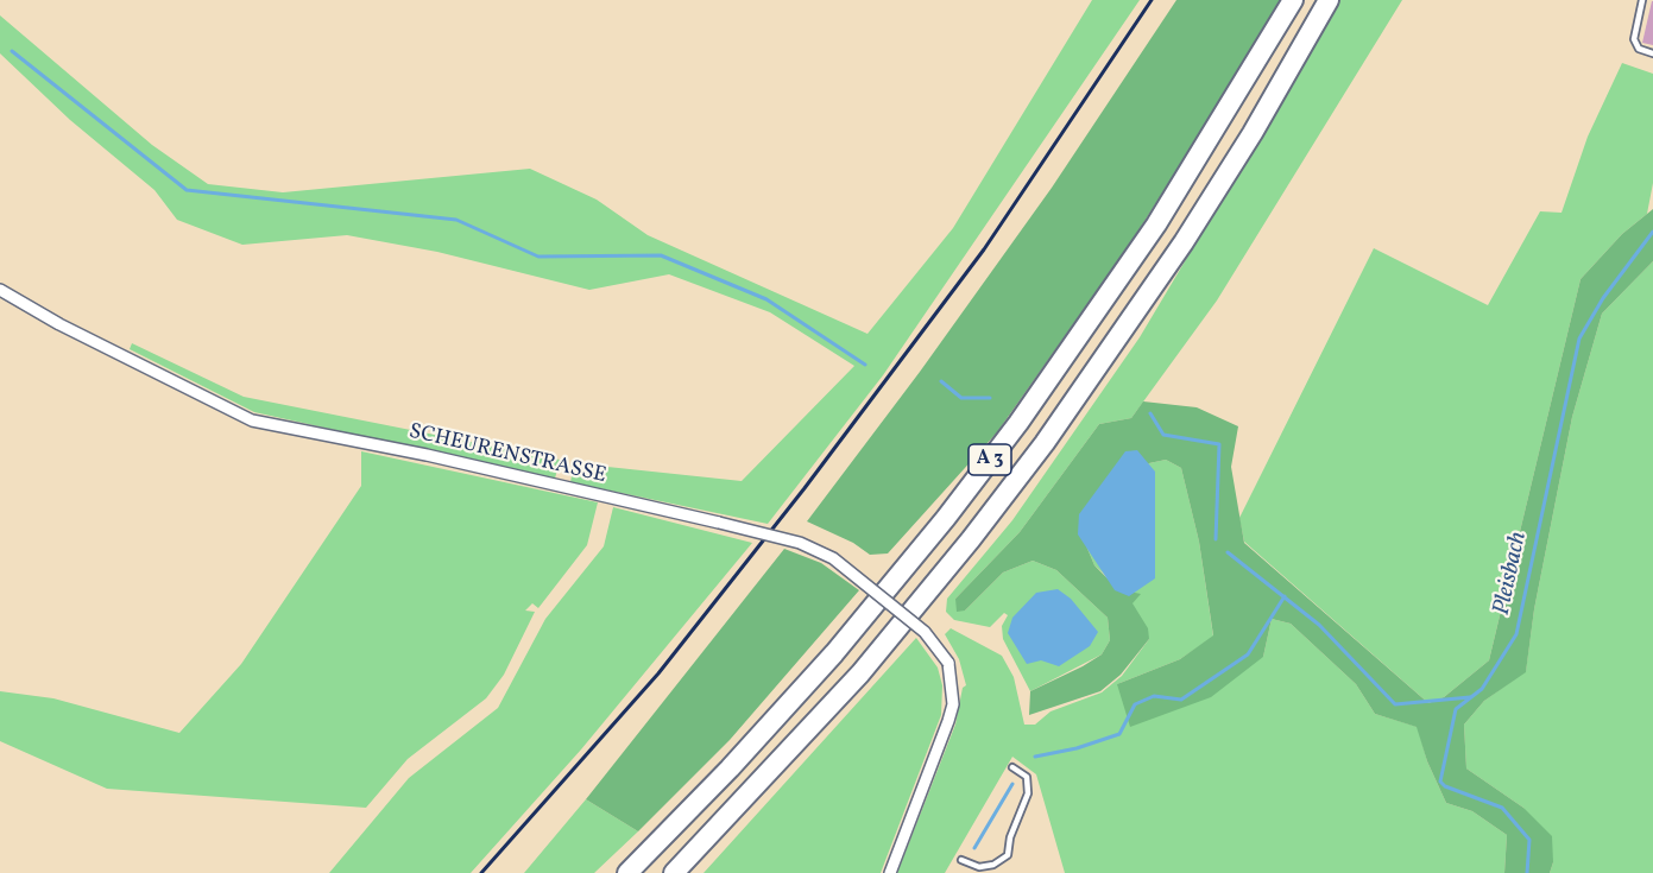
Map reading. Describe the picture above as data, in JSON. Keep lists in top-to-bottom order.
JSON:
{
  "streets": {
    "highway": ["A 3"],
    "street": ["SCHEURENSTRASSE"]
  },
  "water": ["Pleisbach"]
}
